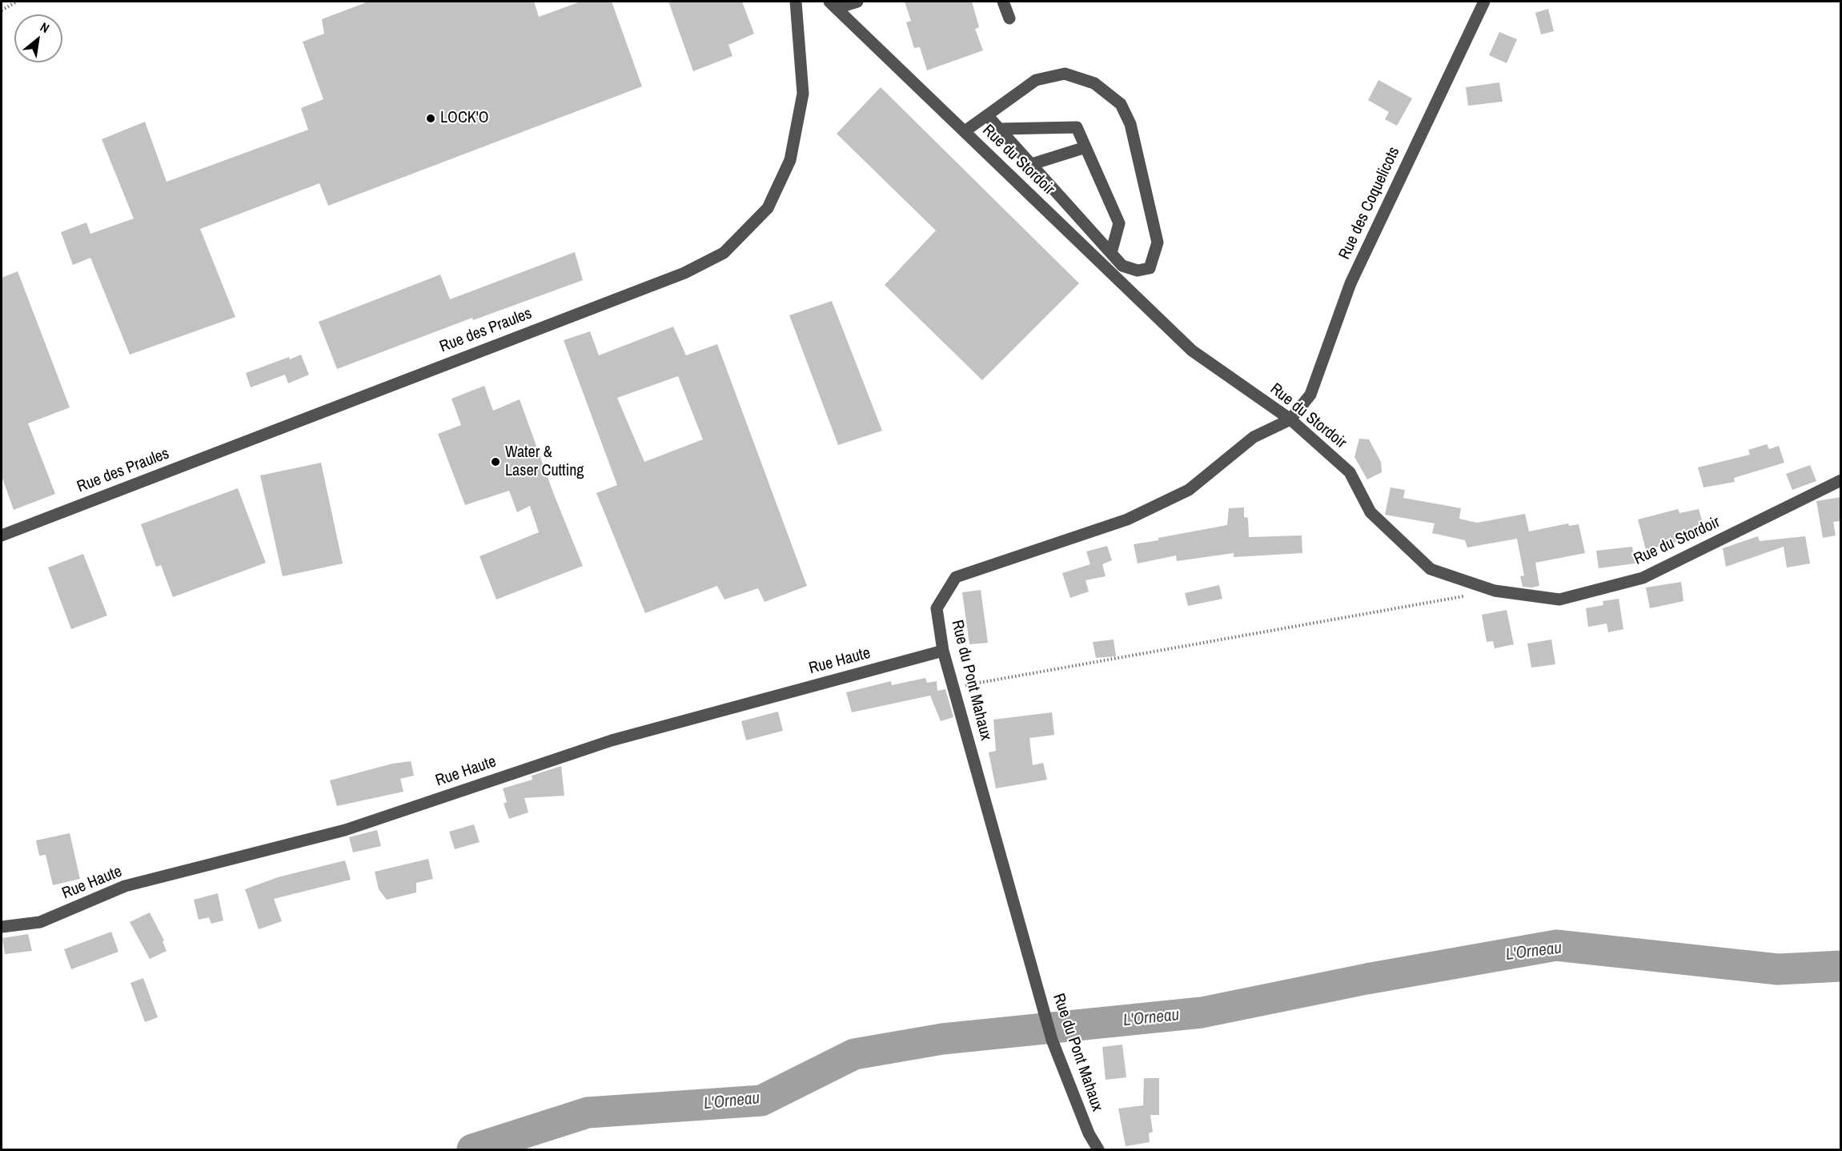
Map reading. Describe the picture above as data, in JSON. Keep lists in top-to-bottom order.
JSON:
{
  "streets": {
    "street": [
      "Rue du Stordoir",
      "Rue des Coquelicots",
      "Rue des Praules",
      "Rue Haute",
      "Rue du Pont Mahaux"
    ]
  },
  "crossings": [
    ["Rue du Stordoir", "Rue des Coquelicots"],
    ["Rue du Stordoir", "Rue du Pont Mahaux"],
    ["Rue des Coquelicots", "Rue du Pont Mahaux"],
    ["Rue Haute", "Rue du Pont Mahaux"]
  ],
  "water": ["L'Orneau"],
  "places": ["LOCK'O", "Water & Laser Cutting"],
  "north": "top right"
}
